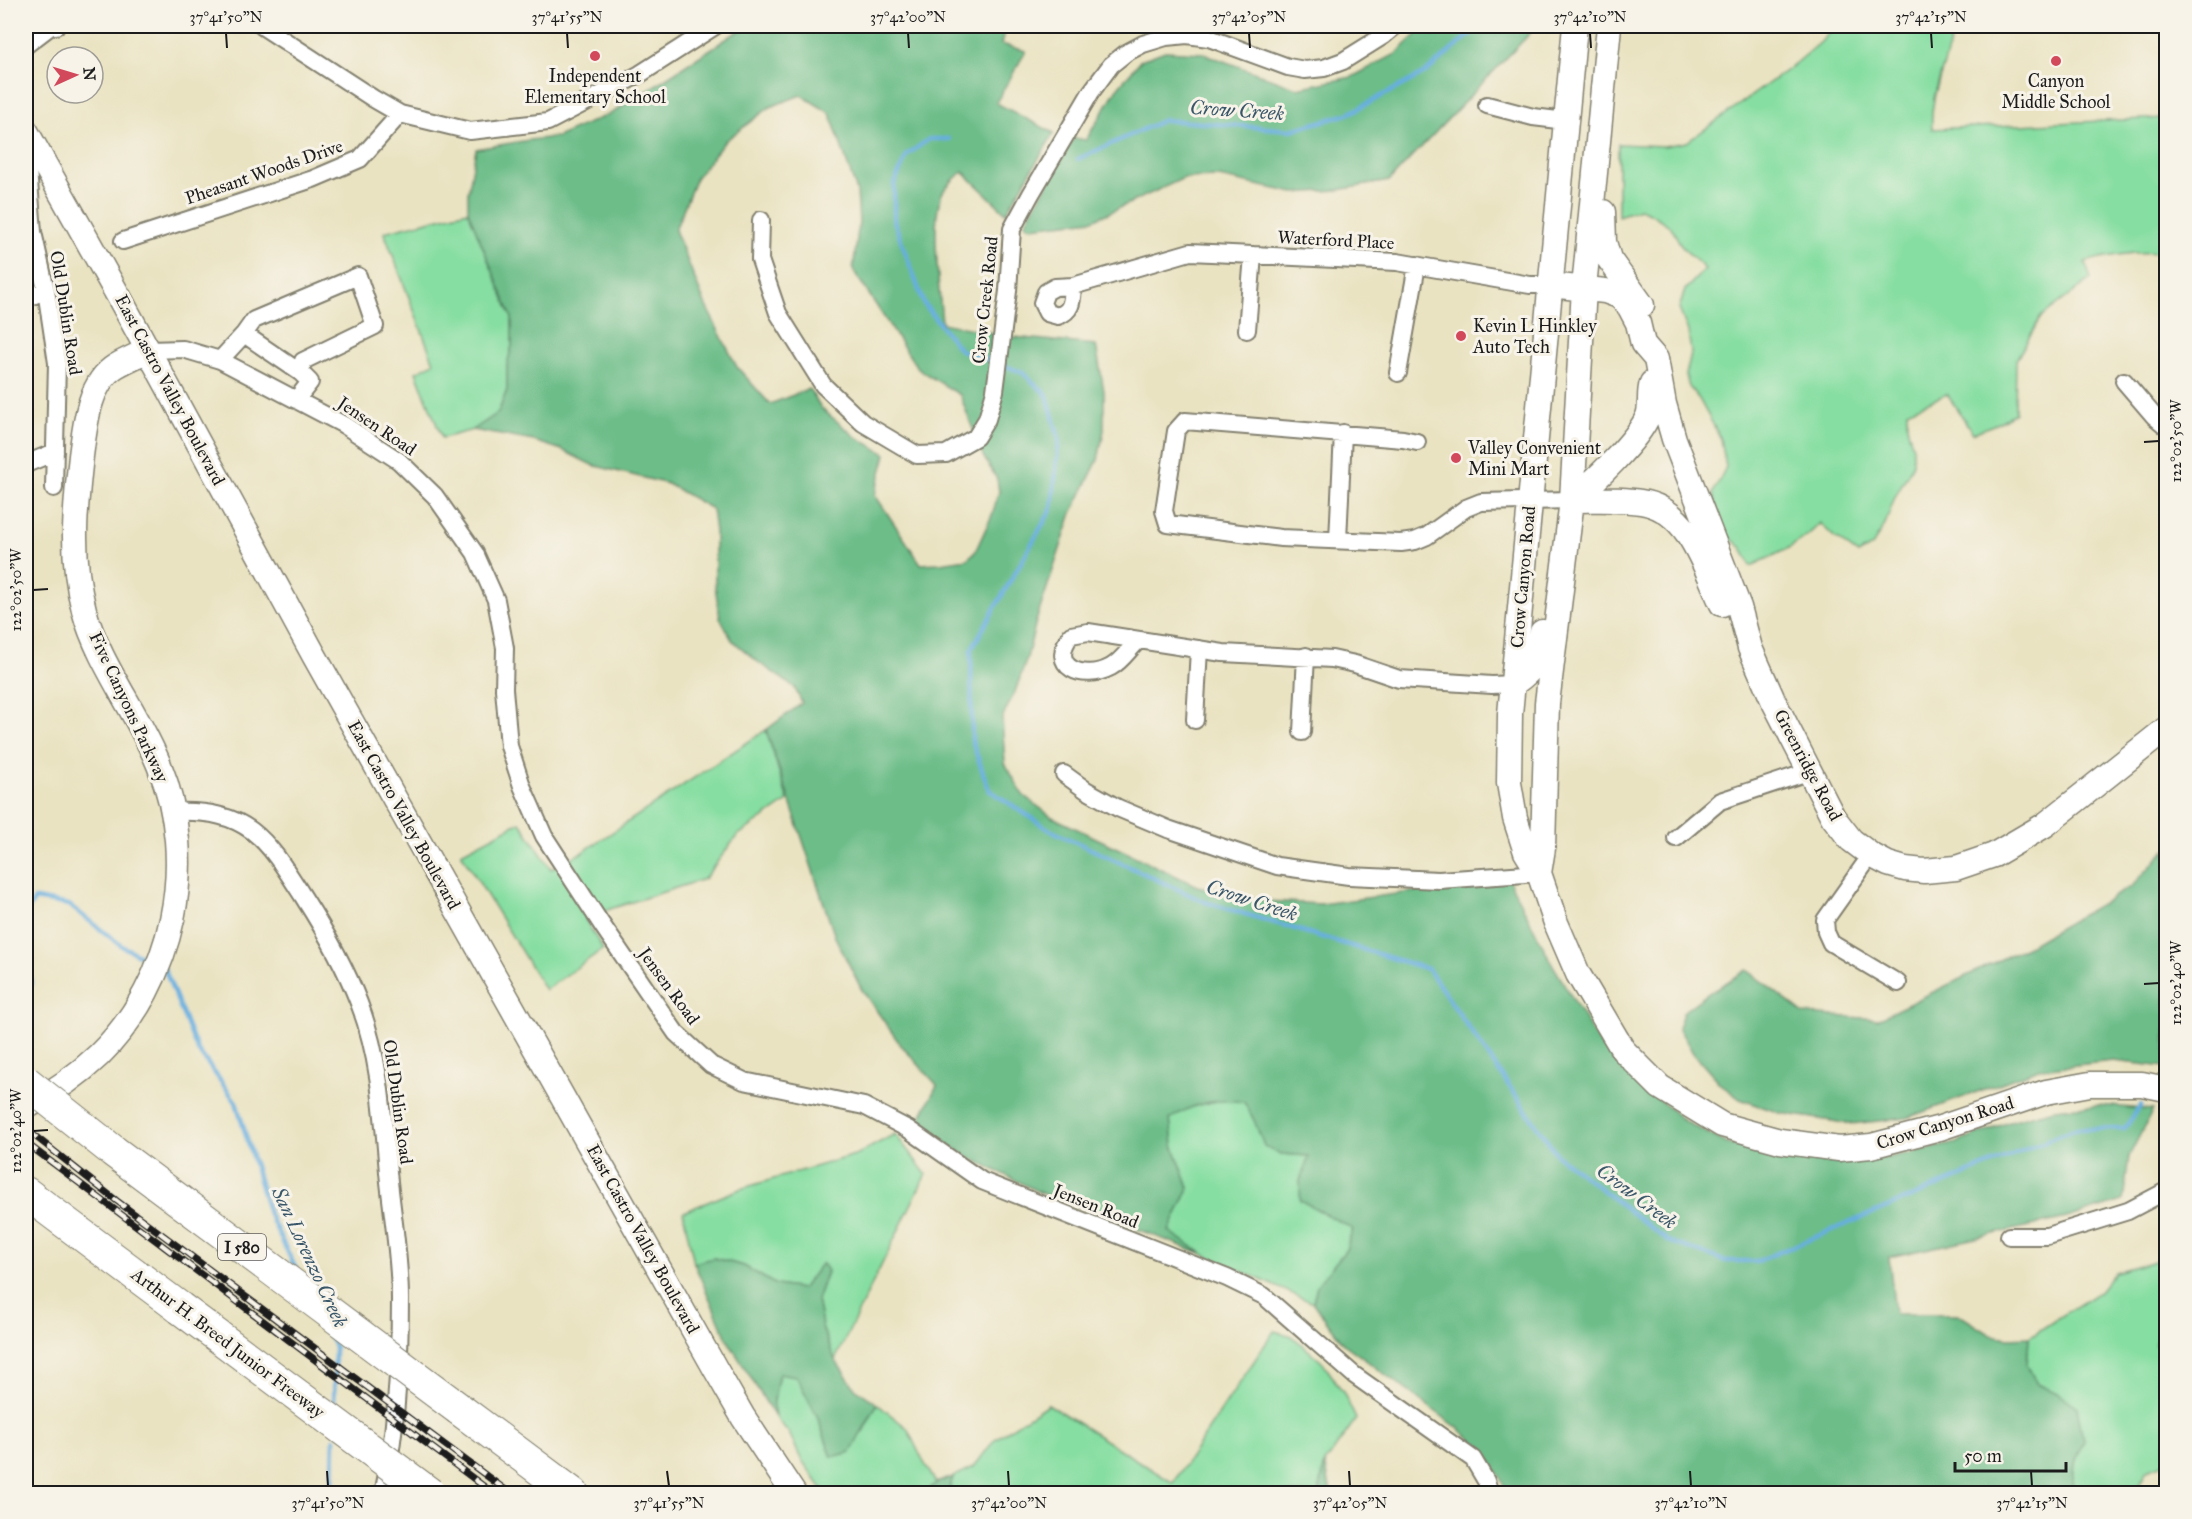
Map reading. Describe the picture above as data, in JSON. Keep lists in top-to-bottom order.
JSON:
{
  "streets": {
    "highway": ["I 580", "Arthur H. Breed Junior Freeway"],
    "main road": [
      "East Castro Valley Boulevard",
      "Crow Canyon Road",
      "Five Canyons Parkway",
      "Greenridge Road"
    ],
    "street": [
      "Pheasant Woods Drive",
      "Waterford Place",
      "Crow Creek Road",
      "Old Dublin Road",
      "Jensen Road"
    ]
  },
  "crossings": [
    ["Waterford Place", "Crow Canyon Road"],
    ["Waterford Place", "Greenridge Road"],
    ["Old Dublin Road", "Five Canyons Parkway"],
    ["East Castro Valley Boulevard", "Jensen Road"],
    ["East Castro Valley Boulevard", "Five Canyons Parkway"],
    ["Jensen Road", "Five Canyons Parkway"],
    ["Crow Canyon Road", "Greenridge Road"]
  ],
  "water": ["Crow Creek", "San Lorenzo Creek"],
  "places": [
    "Independent Elementary School",
    "Canyon Middle School",
    "Kevin L Hinkley Auto Tech",
    "Valley Convenient Mini Mart"
  ],
  "scale_bar": "50 m",
  "north": "right",
  "coordinates": [
    "37°41'50\"N",
    "37°41'55\"N",
    "37°42'00\"N",
    "37°42'05\"N",
    "37°42'10\"N",
    "37°42'15\"N",
    "122°02'50\"W",
    "122°02'40\"W"
  ]
}
